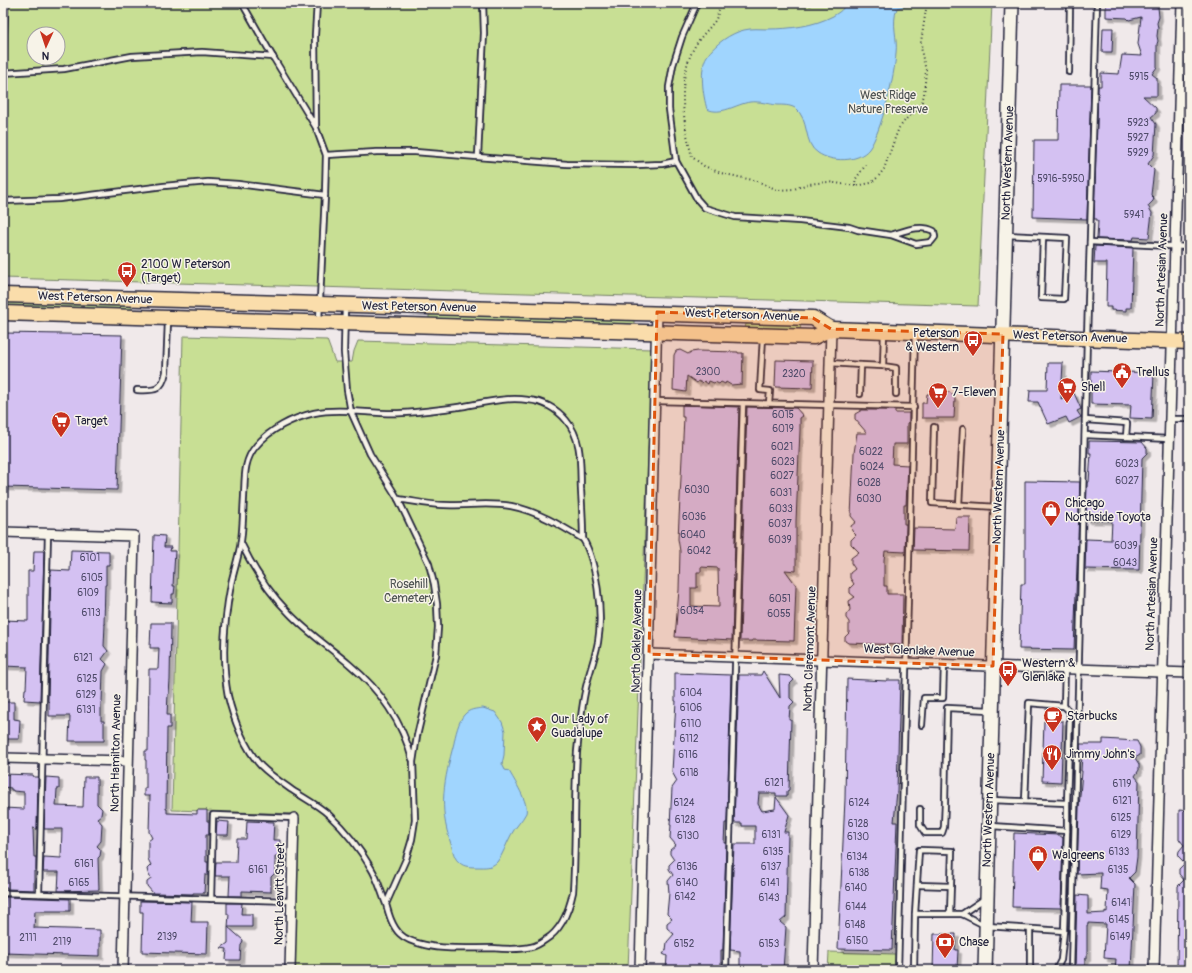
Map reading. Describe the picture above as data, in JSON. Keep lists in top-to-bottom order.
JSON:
{
  "streets": {
    "main road": ["North Western Avenue", "West Peterson Avenue"],
    "street": [
      "North Artesian Avenue",
      "North Oakley Avenue",
      "North Claremont Avenue",
      "West Glenlake Avenue",
      "North Hamilton Avenue",
      "North Leavitt Street"
    ]
  },
  "crossings": [
    ["North Western Avenue", "West Peterson Avenue"],
    ["North Western Avenue", "West Glenlake Avenue"],
    ["North Artesian Avenue", "West Peterson Avenue"],
    ["North Artesian Avenue", "West Glenlake Avenue"],
    ["West Peterson Avenue", "North Oakley Avenue"],
    ["West Peterson Avenue", "North Claremont Avenue"],
    ["North Oakley Avenue", "West Glenlake Avenue"],
    ["North Claremont Avenue", "West Glenlake Avenue"]
  ],
  "parks": ["West Ridge Nature Preserve", "Rosehill Cemetery"],
  "places": {
    "bus stop": ["2100 W Peterson (Target)", "Peterson & Western", "Western & Glenlake"],
    "public building": ["Trellus"],
    "supermarket": ["Shell", "7-Eleven", "Target"],
    "shop": ["Chicago Northside Toyota", "Walgreens"],
    "cafe": ["Starbucks"],
    "place": ["Our Lady of Guadalupe"],
    "restaurant": ["Jimmy John's"],
    "bank": ["Chase"]
  },
  "house_numbers": [
    "5915",
    "5923",
    "5927",
    "5929",
    "5916-5950",
    "5941",
    "2300",
    "2320",
    "6015",
    "6019",
    "6021",
    "6022",
    "6023",
    "6023",
    "6024",
    "6027",
    "6027",
    "6028",
    "6030",
    "6031",
    "6030",
    "6033",
    "6036",
    "6037",
    "6040",
    "6039",
    "6039",
    "6042",
    "6101",
    "6043",
    "6105",
    "6109",
    "6051",
    "6054",
    "6113",
    "6055",
    "6121",
    "6125",
    "6104",
    "6129",
    "6106",
    "6131",
    "6110",
    "6112",
    "6116",
    "6118",
    "6121",
    "6119",
    "6121",
    "6124",
    "6124",
    "6125",
    "6128",
    "6128",
    "6131",
    "6129",
    "6130",
    "6130",
    "6135",
    "6133",
    "6134",
    "6161",
    "6136",
    "6137",
    "6161",
    "6135",
    "6138",
    "6165",
    "6140",
    "6141",
    "6140",
    "6142",
    "6143",
    "6141",
    "6144",
    "6145",
    "6148",
    "2139",
    "6149",
    "2111",
    "6150",
    "2119",
    "6152",
    "6153"
  ],
  "north": "bottom"
}
